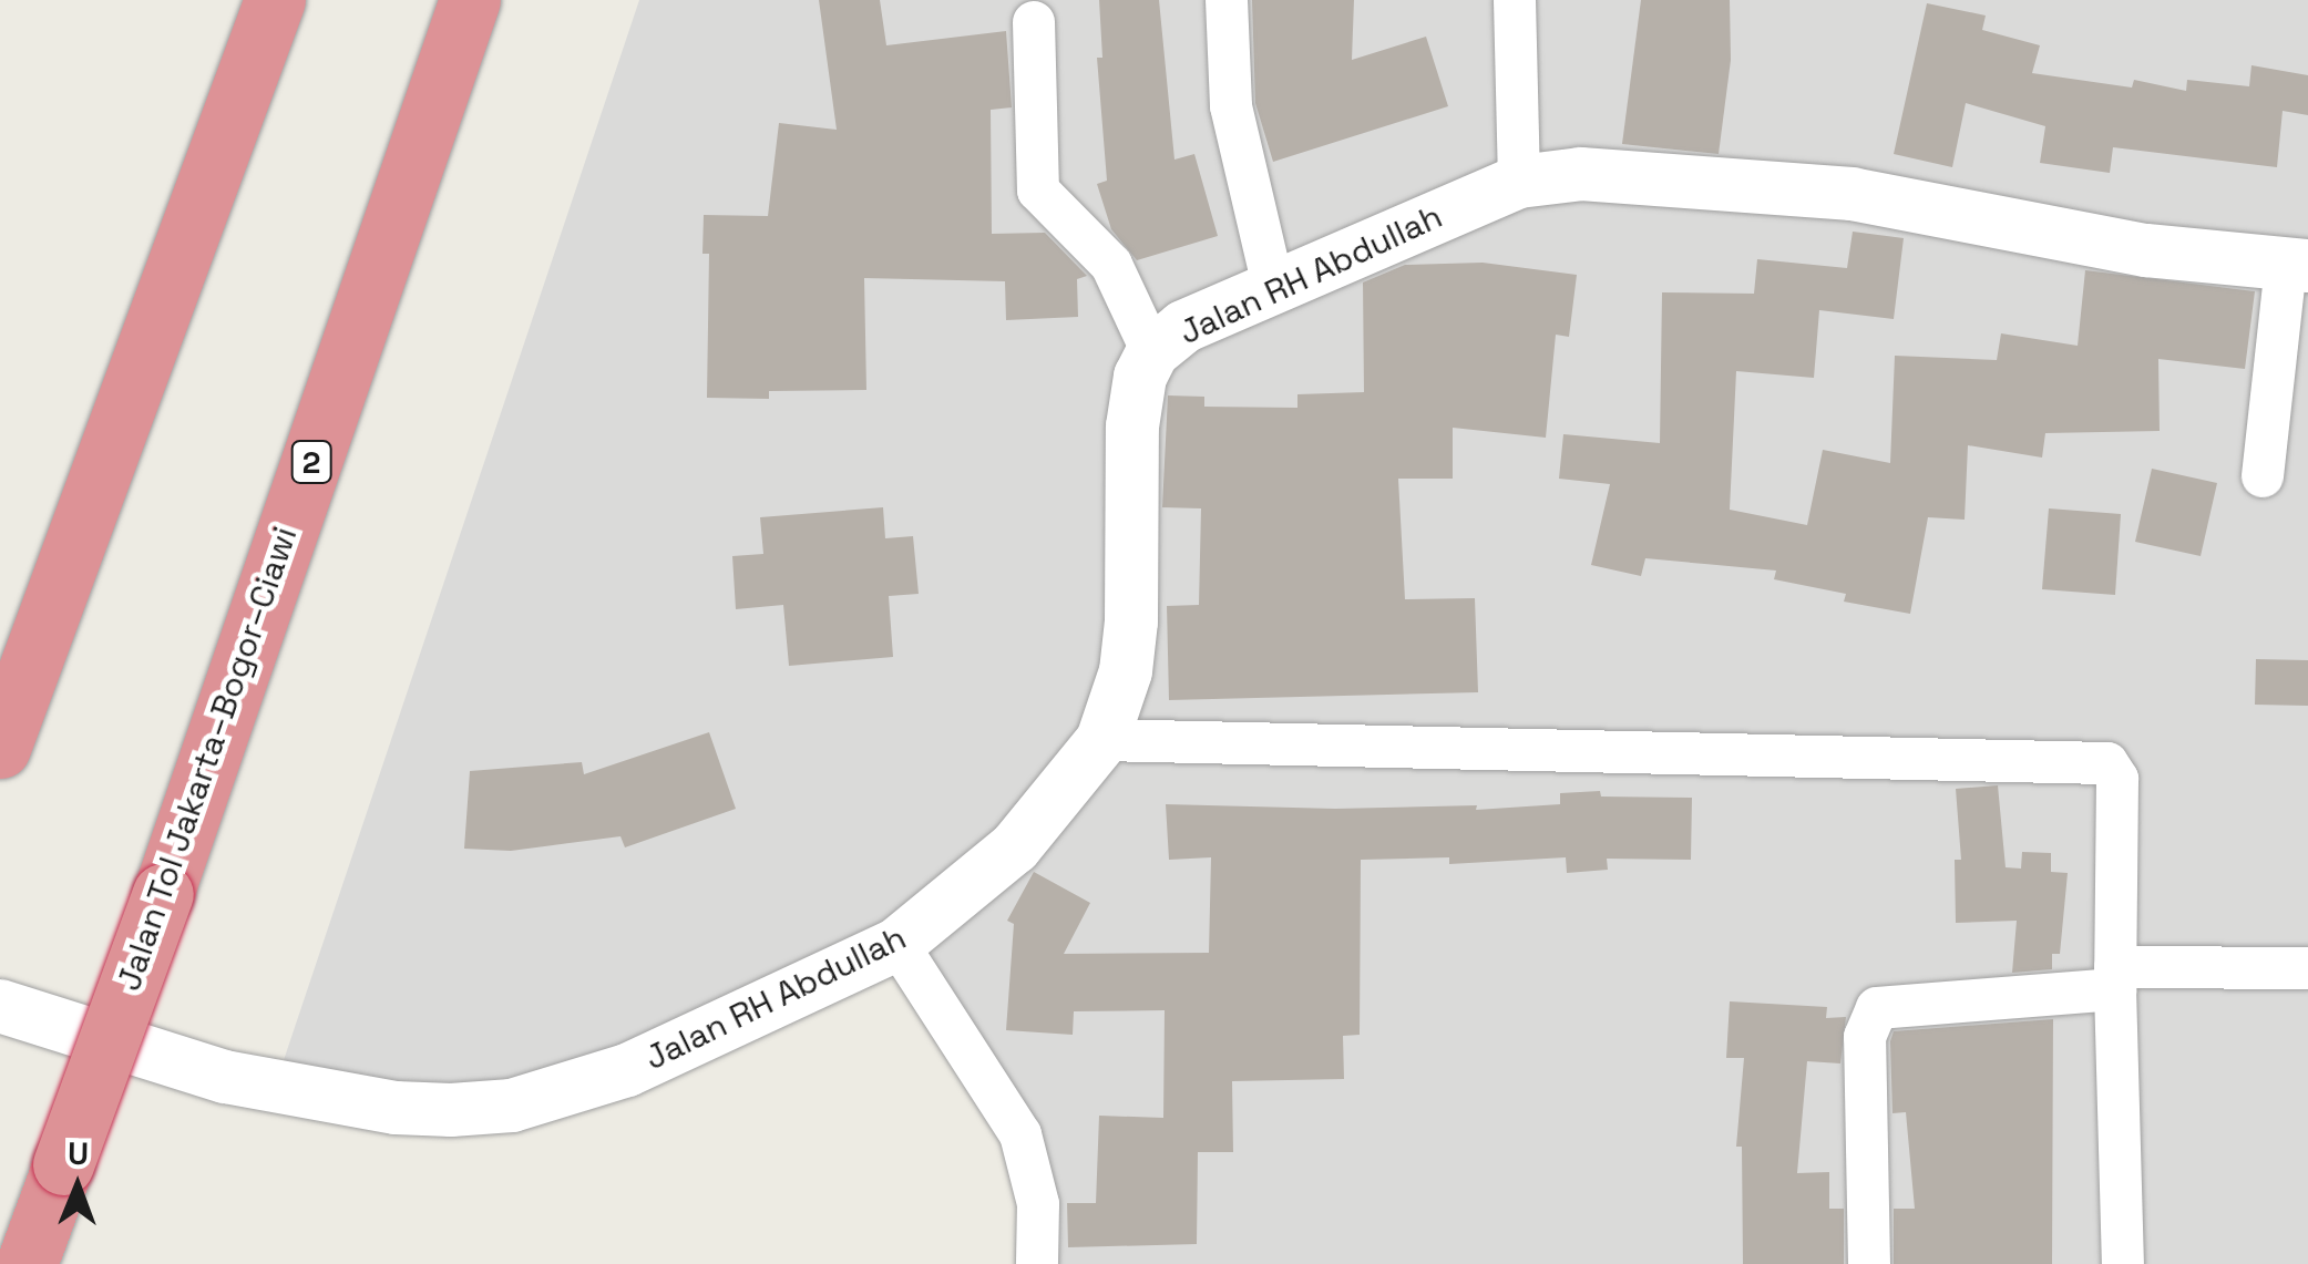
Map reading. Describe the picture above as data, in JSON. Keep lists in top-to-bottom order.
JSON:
{
  "streets": {
    "highway": ["2", "Jalan Tol Jakarta–Bogor–Ciawi"],
    "street": ["Jalan RH Abdullah"]
  },
  "north": "top"
}
